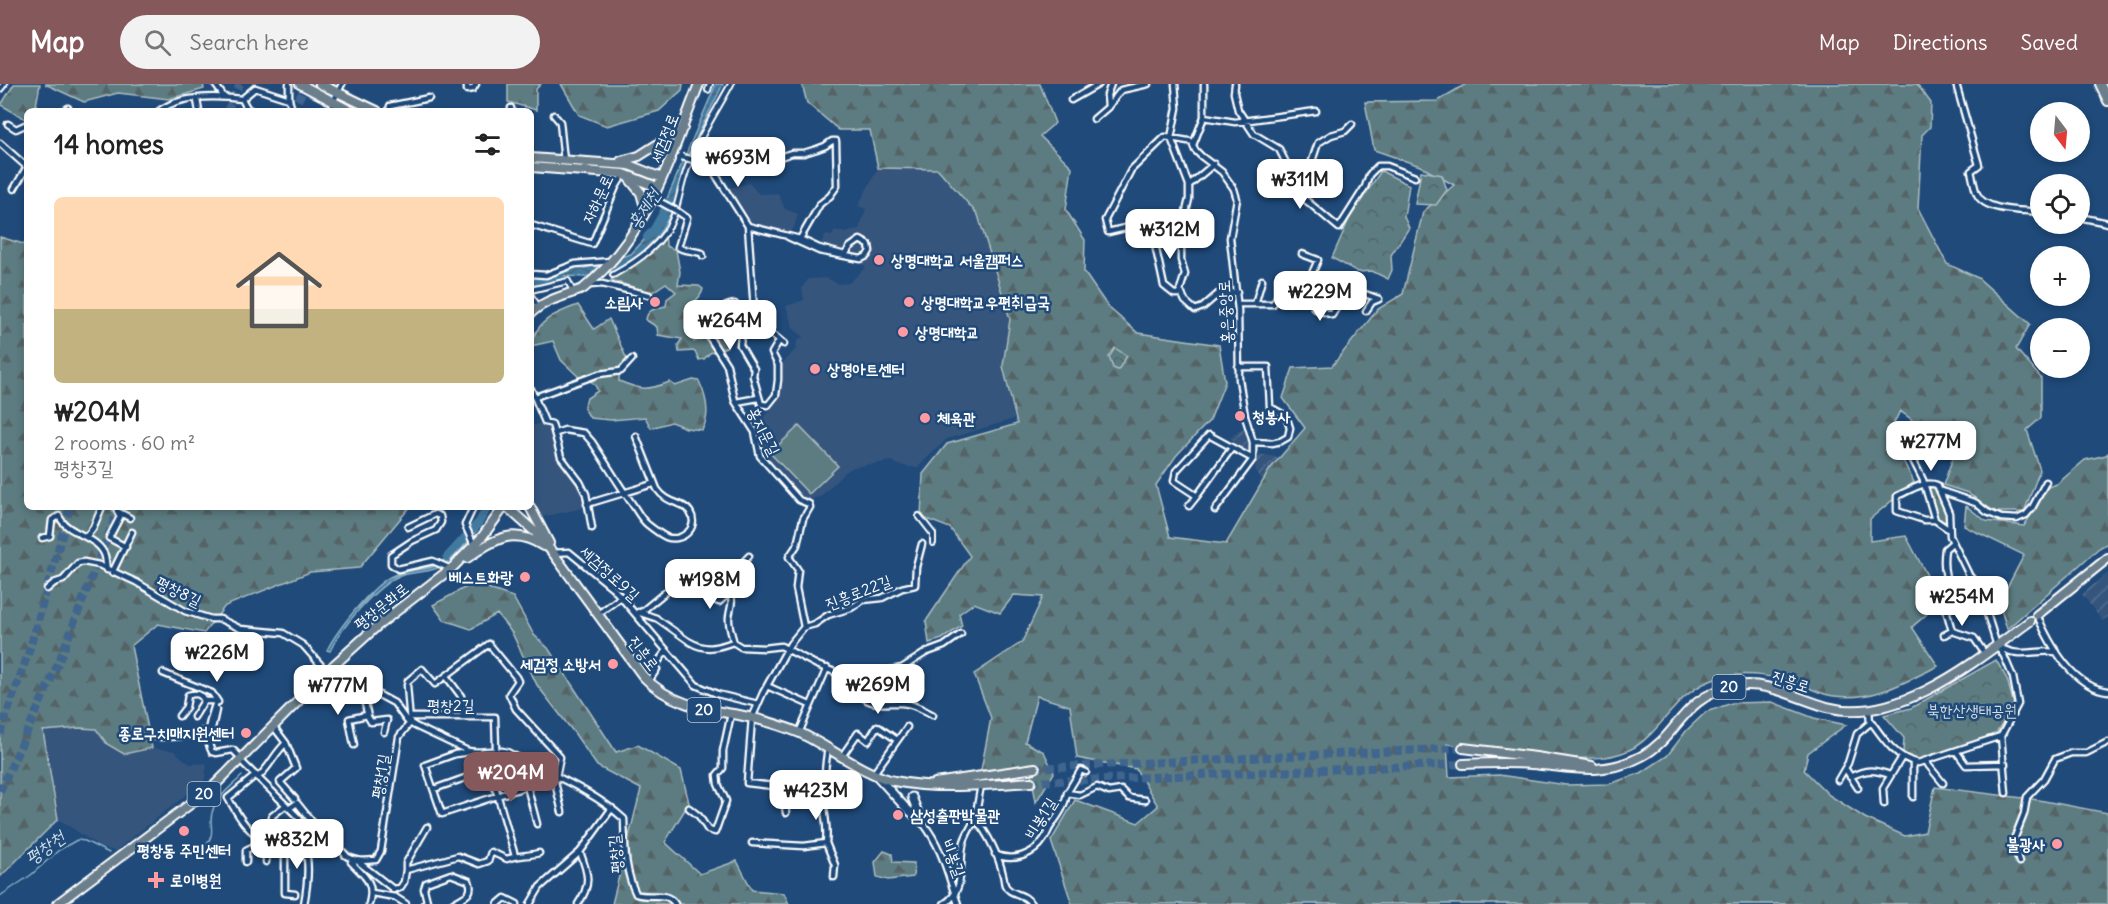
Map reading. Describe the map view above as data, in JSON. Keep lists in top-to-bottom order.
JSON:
{
  "streets": {
    "main road": [
      "세검정로",
      "자하문로",
      "평창문화로",
      "진흥로",
      "20"
    ],
    "street": [
      "홍은중앙로",
      "홍지문길",
      "세검정로9길",
      "평창8길",
      "진흥로22길",
      "평창2길",
      "평창1길",
      "비봉1길",
      "평창길",
      "비봉길"
    ]
  },
  "crossings": [
    ["세검정로", "자하문로"],
    ["홍지문길", "진흥로22길"],
    ["세검정로9길", "진흥로22길"],
    ["세검정로9길", "진흥로"],
    ["평창8길", "평창문화로"],
    ["진흥로22길", "진흥로"],
    ["평창2길", "평창1길"]
  ],
  "water": ["홍제천", "평창천"],
  "parks": ["북한산생태공원"],
  "places": {
    "other": [
      "상명대학교 서울캠퍼스",
      "소림사",
      "상명대학교우편취급국",
      "상명대학교",
      "상명아트센터",
      "청봉사",
      "체육관",
      "베스트화랑",
      "세검정 소방서",
      "종로구치매지원센터",
      "삼성출판박물관",
      "평창동 주민센터",
      "불광사"
    ],
    "health": ["로이병원"]
  },
  "north": "bottom",
  "page": {
    "header": "Map",
    "search": "Search here",
    "nav": ["Map", "Directions", "Saved"],
    "map_buttons": ["+", "−"],
    "heading": "14 homes",
    "price": [
      "₩693M",
      "₩311M",
      "₩312M",
      "₩229M",
      "₩264M",
      "₩277M",
      "₩198M",
      "₩254M",
      "₩226M",
      "₩269M",
      "₩777M",
      "₩204M",
      "₩423M",
      "₩832M"
    ],
    "list": [
      {
        "name": "₩204M",
        "note": "2 rooms · 60 m² · 평창3길"
      }
    ]
  }
}
